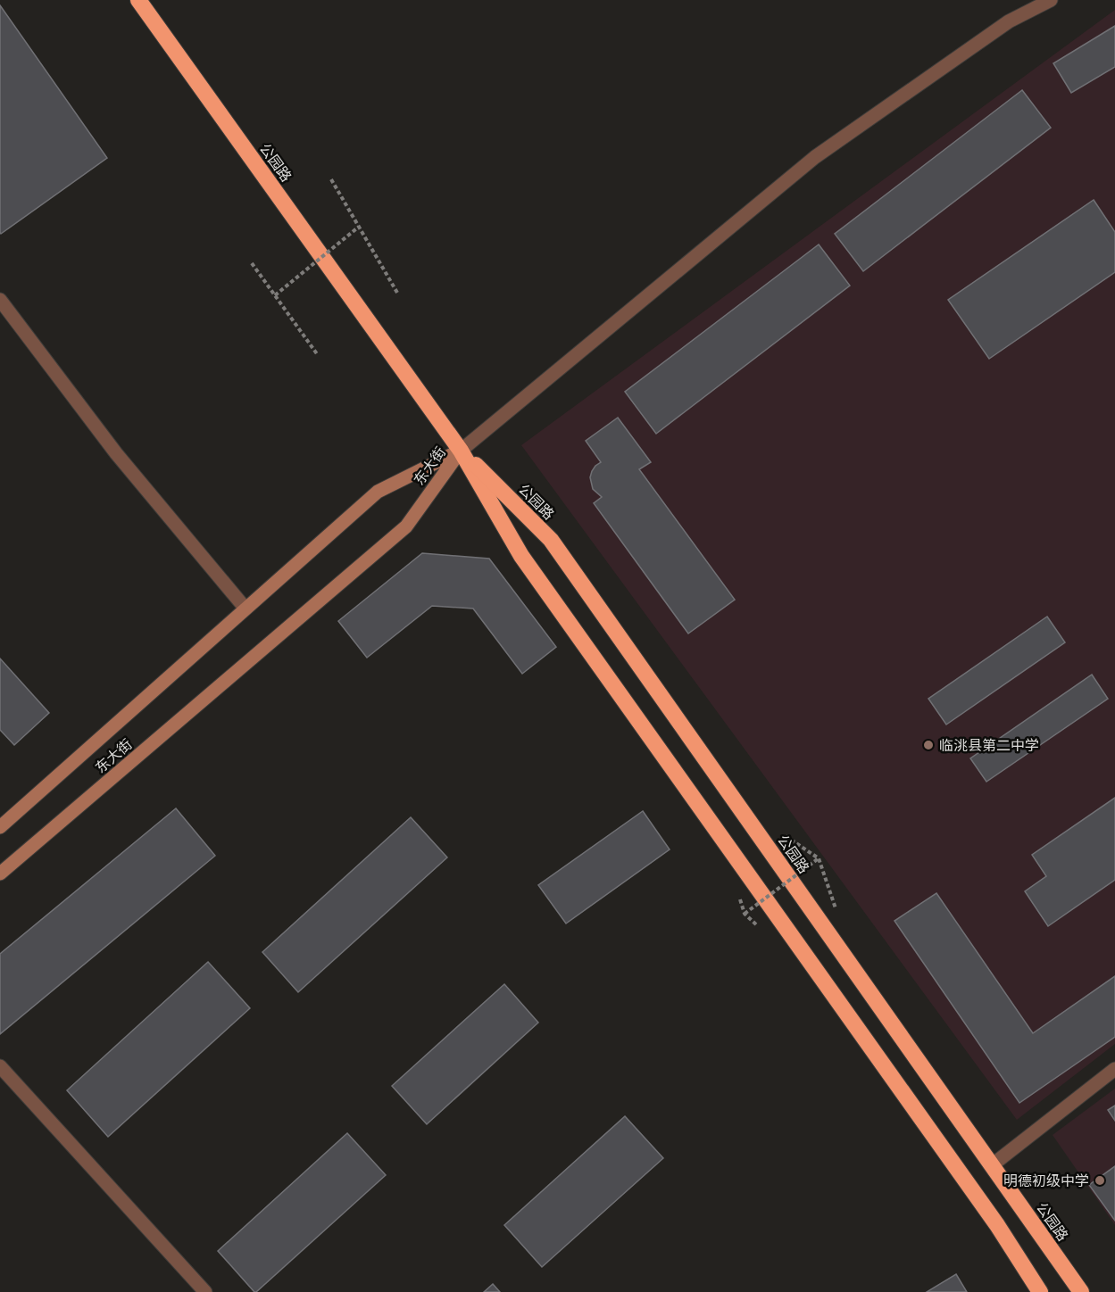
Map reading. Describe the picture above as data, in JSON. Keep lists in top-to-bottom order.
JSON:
{
  "streets": {
    "highway": ["公园路"],
    "main road": ["东大街"]
  },
  "crossings": [
    ["公园路", "东大街"]
  ],
  "places": ["临洮县第二中学", "明德初级中学"]
}
